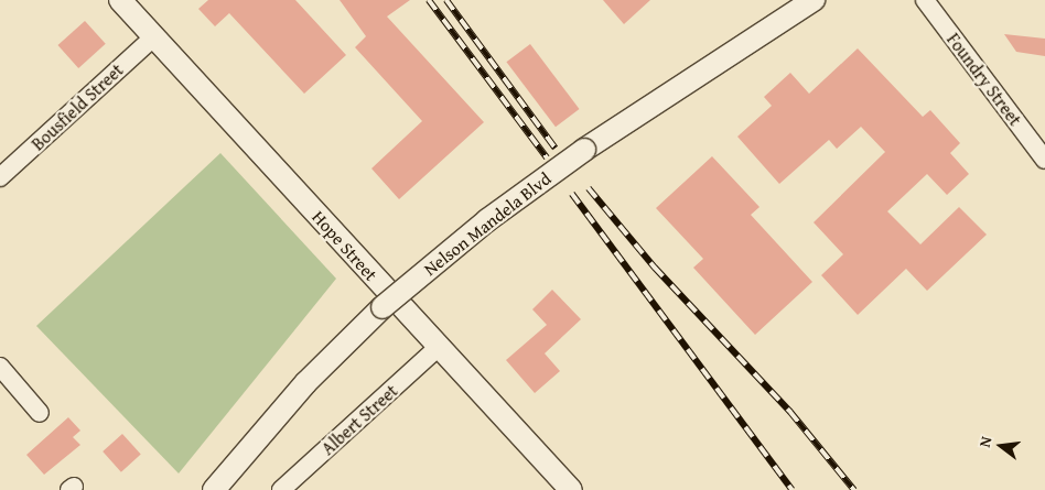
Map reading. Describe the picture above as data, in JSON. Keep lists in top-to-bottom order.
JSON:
{
  "streets": {
    "street": [
      "Foundry Street",
      "Bousfield Street",
      "Nelson Mandela Blvd",
      "Hope Street",
      "Albert Street"
    ]
  },
  "crossings": [
    ["Bousfield Street", "Hope Street"],
    ["Hope Street", "Albert Street"]
  ],
  "north": "left"
}
